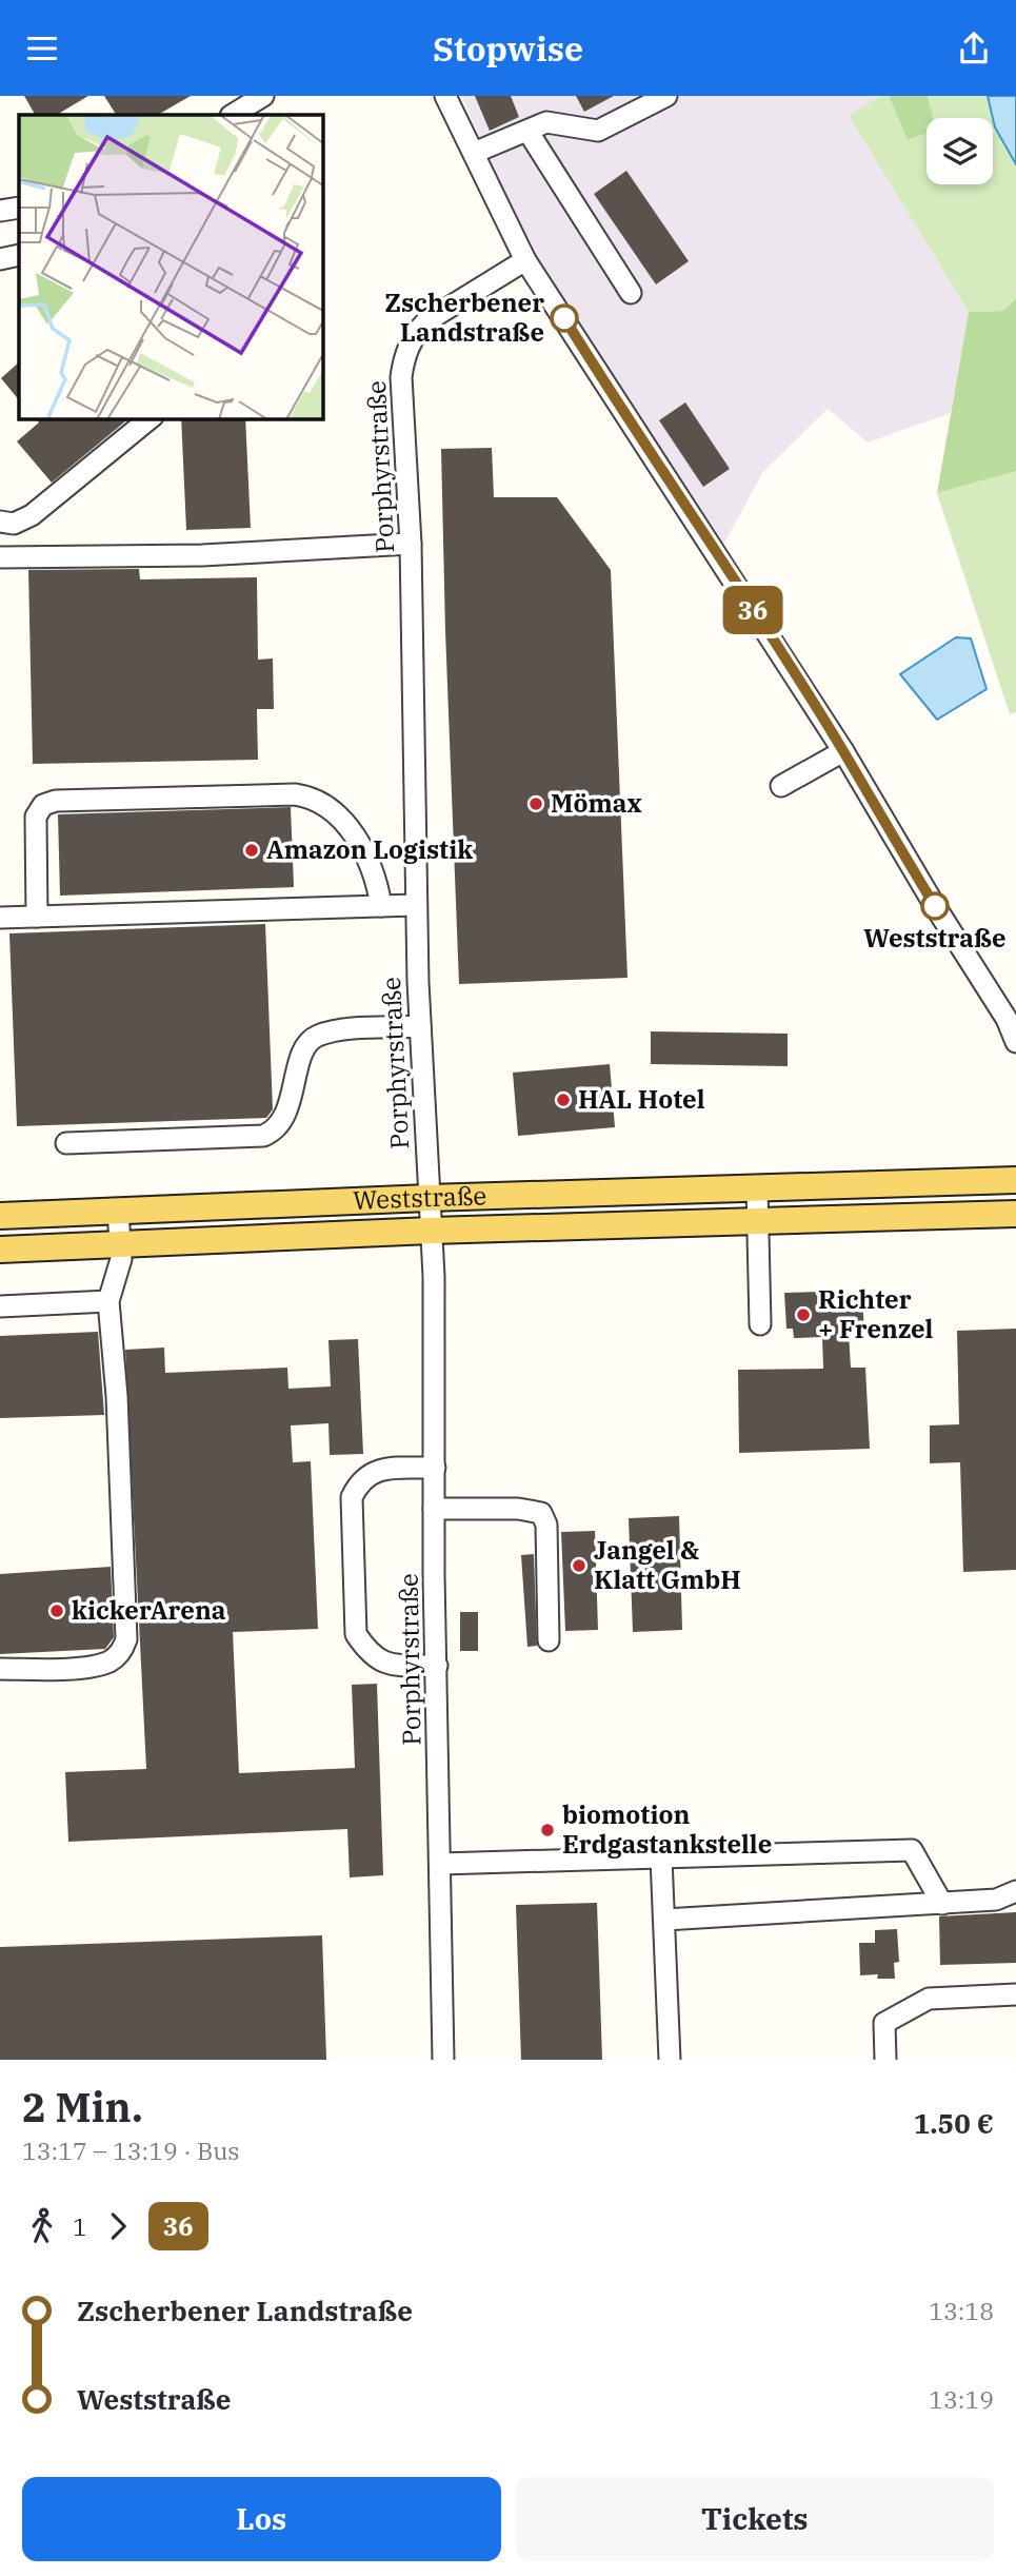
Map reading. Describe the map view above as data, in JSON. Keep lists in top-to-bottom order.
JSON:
{
  "streets": {
    "main road": ["Weststraße"],
    "street": ["Porphyrstraße"]
  },
  "crossings": [
    ["Porphyrstraße", "Weststraße"]
  ],
  "places": [
    "Zscherbener Landstraße",
    "Mömax",
    "Amazon Logistik",
    "Weststraße",
    "HAL Hotel",
    "Richter + Frenzel",
    "Jangel & Klatt GmbH",
    "kickerArena",
    "biomotion Erdgastankstelle"
  ],
  "lines": ["bus line 36"],
  "page": {
    "header": "Stopwise",
    "on_map": "36",
    "heading": ["2 Min.", "13:17 – 13:19 · Bus", "1.50 €"],
    "legs": ["1", "36"],
    "list": [
      {
        "name": "Zscherbener Landstraße",
        "value": "13:18"
      },
      {
        "name": "Weststraße",
        "value": "13:19"
      }
    ],
    "buttons": ["Los", "Tickets"]
  }
}
